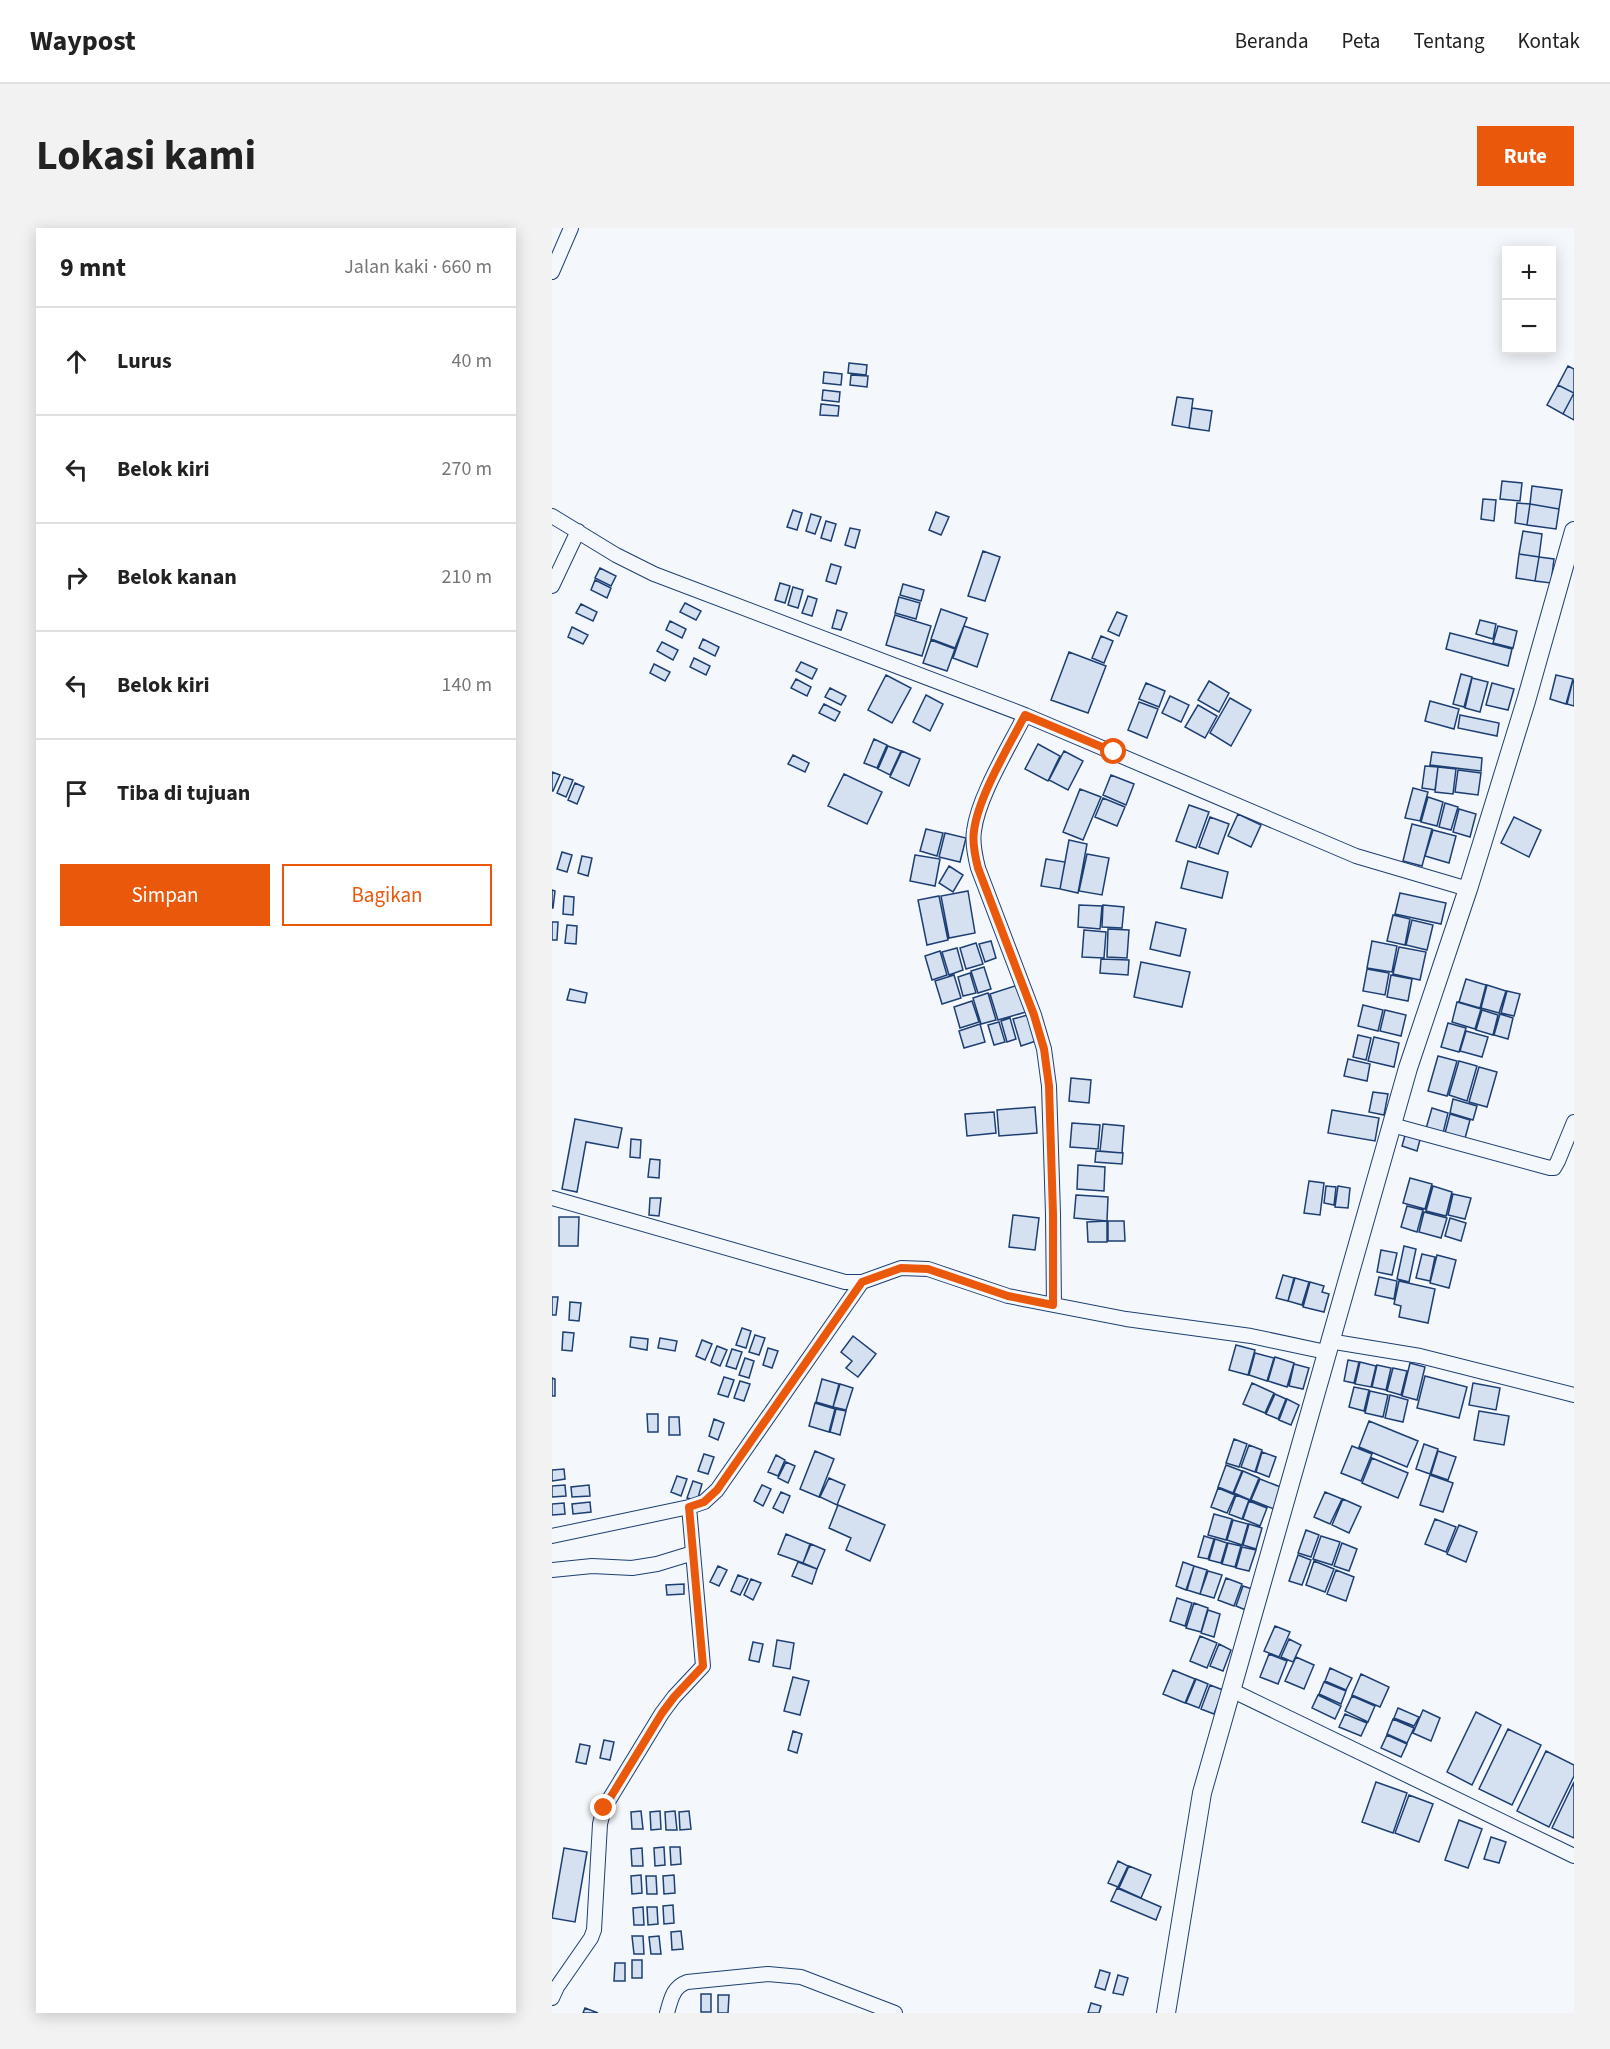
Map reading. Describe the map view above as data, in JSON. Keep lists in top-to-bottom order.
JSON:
{
  "page": {
    "header": "Waypost",
    "nav": [
      "Beranda",
      "Peta",
      "Tentang",
      "Kontak"
    ],
    "title": "Lokasi kami",
    "buttons": [
      "Rute",
      ["Simpan", "Bagikan"]
    ],
    "heading": ["9 mnt", "Jalan kaki · 660 m"],
    "map_buttons": ["+", "−"],
    "list": [
      ["Lurus", "40 m"],
      ["Belok kiri", "270 m"],
      ["Belok kanan", "210 m"],
      ["Belok kiri", "140 m"],
      "Tiba di tujuan"
    ]
  }
}
